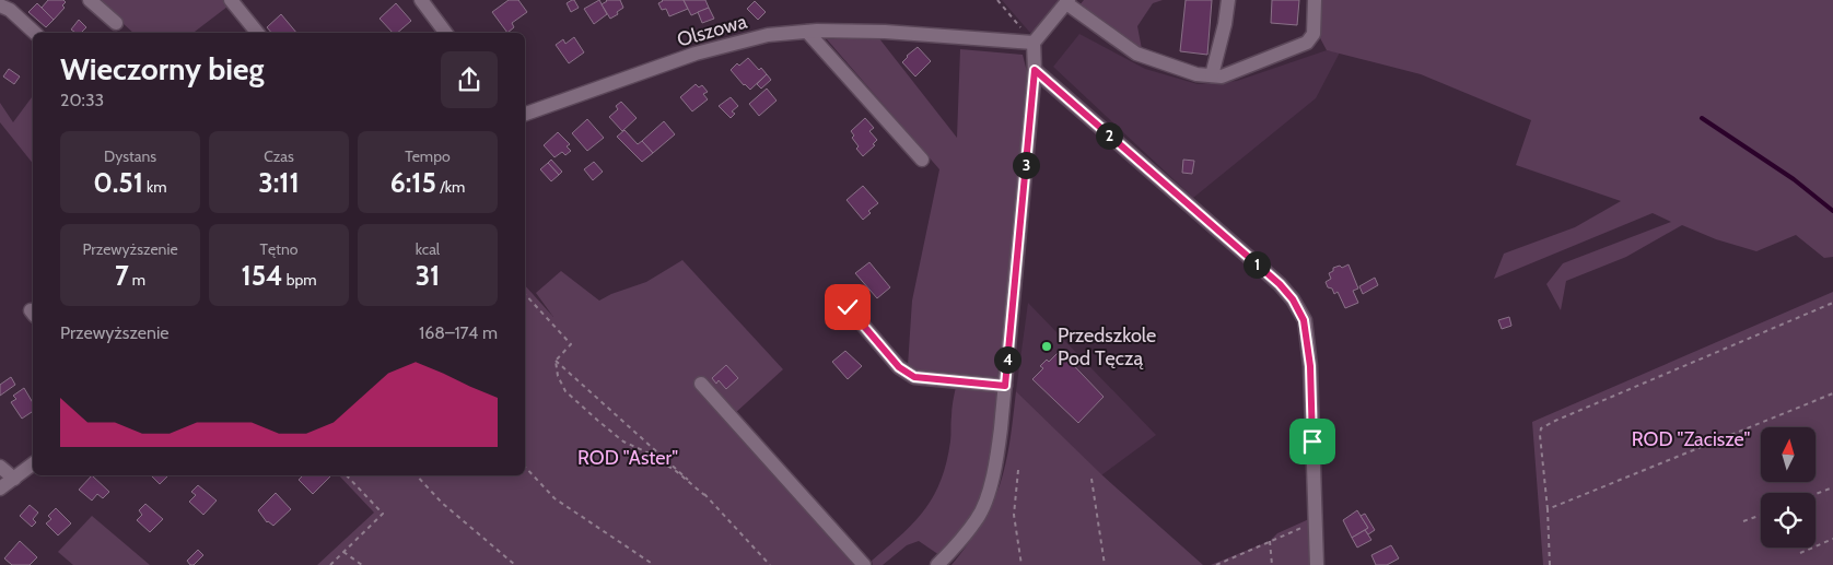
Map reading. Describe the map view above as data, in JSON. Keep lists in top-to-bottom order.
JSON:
{
  "streets": {
    "street": ["Olszowa"]
  },
  "parks": ["ROD \"Zacisze\"", "ROD \"Aster\""],
  "places": ["Przedszkole Pod Tęczą"],
  "north": "top",
  "page": {
    "heading": ["Wieczorny bieg", "20:33"],
    "pins": [
      "2",
      "3",
      "1",
      "4"
    ],
    "stats": [
      ["Dystans", "0.51 km"],
      ["Czas", "3:11"],
      ["Tempo", "6:15 /km"],
      ["Przewyższenie", "7 m"],
      ["Tętno", "154 bpm"],
      ["kcal", "31"]
    ],
    "chart": ["Przewyższenie", "168–174 m"]
  }
}
